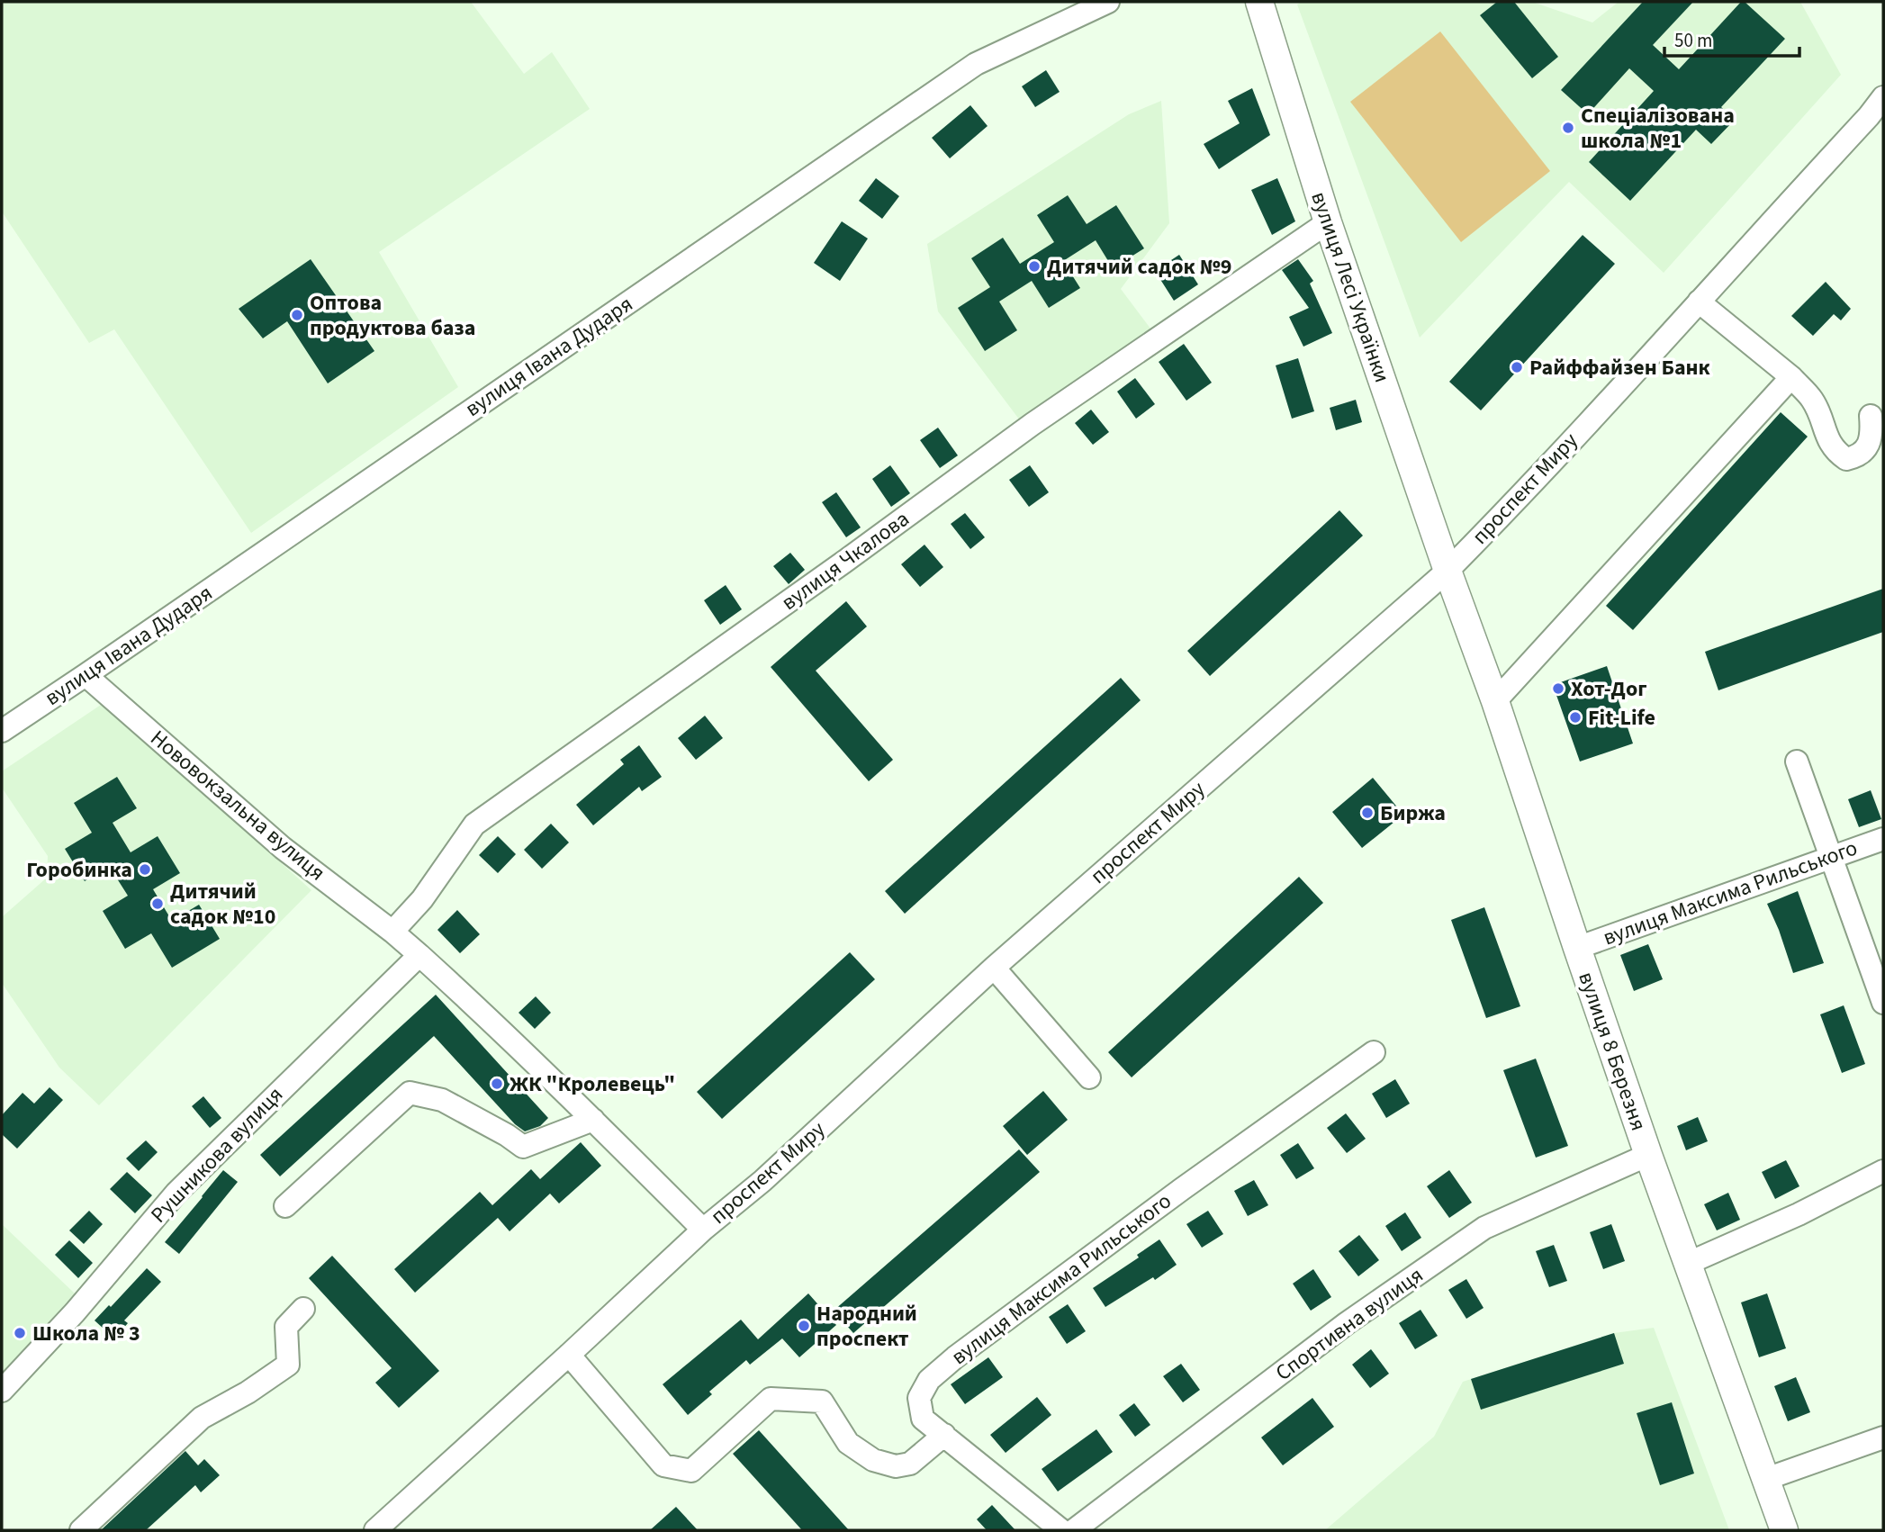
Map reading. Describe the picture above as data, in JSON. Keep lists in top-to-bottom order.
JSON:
{
  "streets": {
    "main road": ["вулиця Лесі Українки", "вулиця 8 Березня"],
    "street": [
      "вулиця Івана Дударя",
      "проспект Миру",
      "вулиця Чкалова",
      "Нововокзальна вулиця",
      "вулиця Максима Рильського",
      "Рушникова вулиця",
      "Спортивна вулиця"
    ]
  },
  "crossings": [
    ["вулиця Лесі Українки", "проспект Миру"],
    ["вулиця Лесі Українки", "вулиця Чкалова"],
    ["вулиця Лесі Українки", "вулиця 8 Березня"],
    ["вулиця Івана Дударя", "Нововокзальна вулиця"],
    ["проспект Миру", "вулиця 8 Березня"],
    ["вулиця Чкалова", "Нововокзальна вулиця"],
    ["вулиця Максима Рильського", "вулиця 8 Березня"],
    ["вулиця 8 Березня", "Спортивна вулиця"]
  ],
  "places": [
    "Спеціалізована школа №1",
    "Дитячий садок №9",
    "Оптова продуктова база",
    "Райффайзен Банк",
    "Хот-Дог",
    "Fit-Life",
    "Биржа",
    "Горобинка",
    "Дитячий садок №10",
    "ЖК \"Кролевець\"",
    "Народний проспект",
    "Школа № 3"
  ],
  "scale_bar": "50 m"
}
